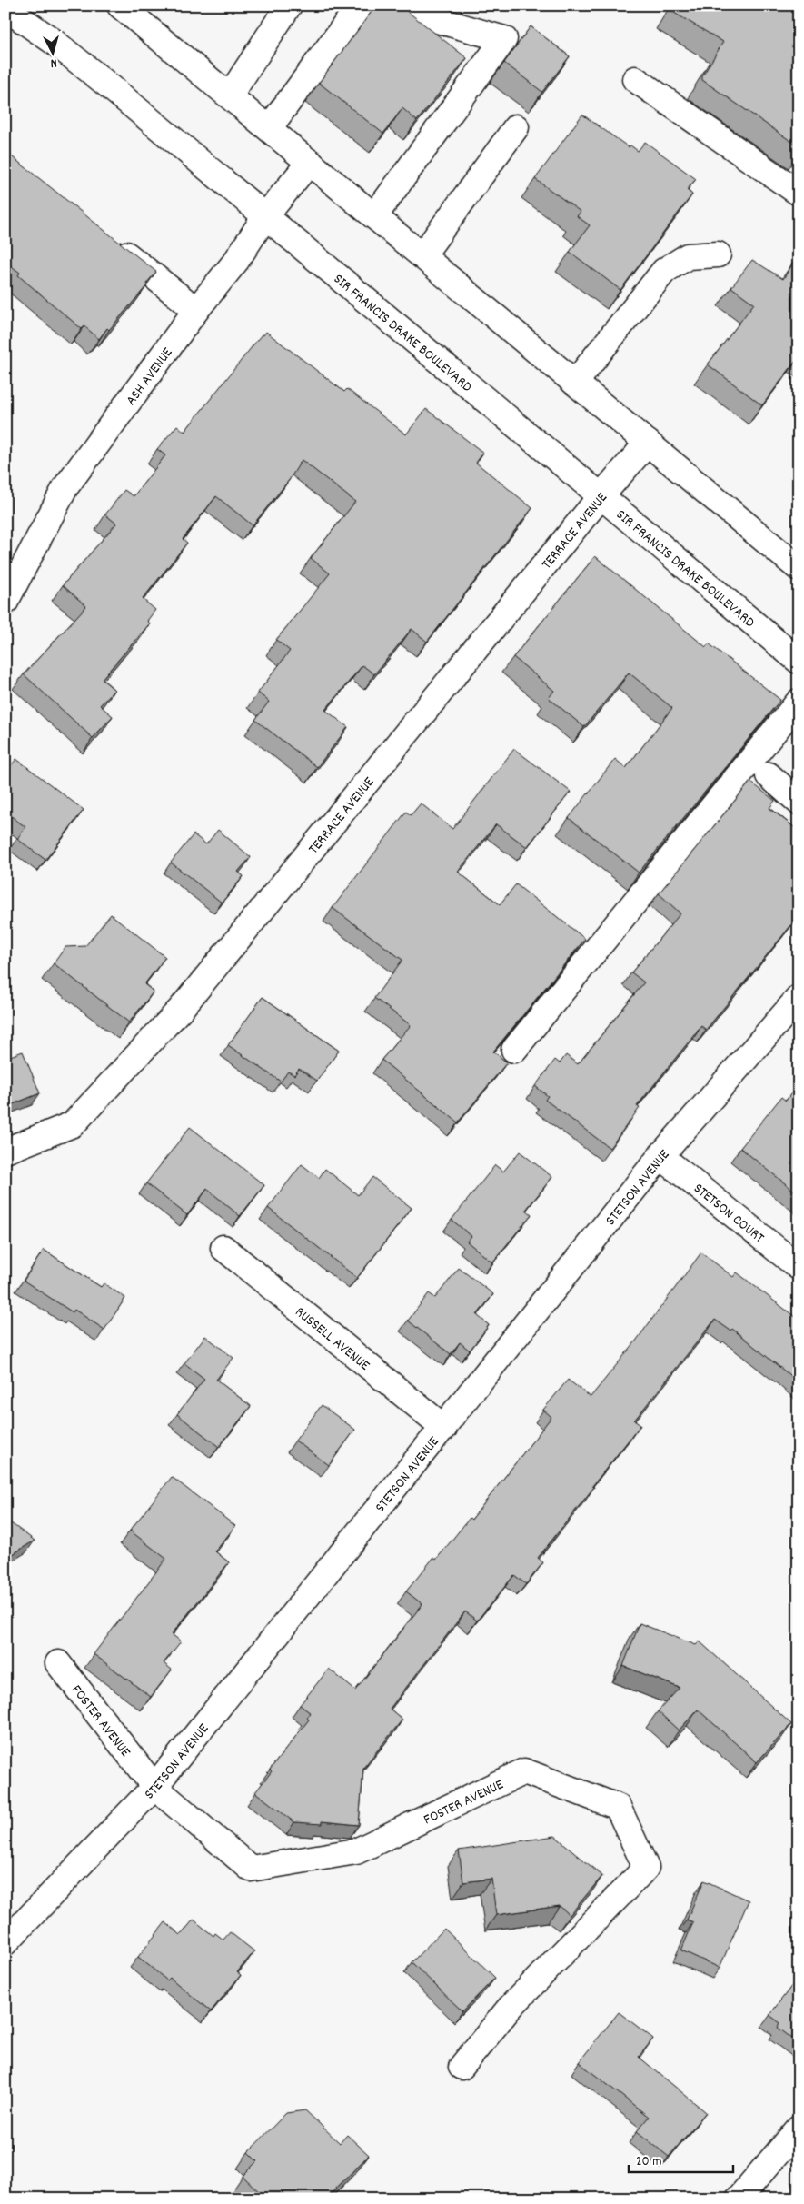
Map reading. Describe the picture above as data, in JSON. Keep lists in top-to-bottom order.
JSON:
{
  "streets": {
    "street": [
      "SIR FRANCIS DRAKE BOULEVARD",
      "ASH AVENUE",
      "TERRACE AVENUE",
      "STETSON AVENUE",
      "STETSON COURT",
      "RUSSELL AVENUE",
      "FOSTER AVENUE"
    ]
  },
  "crossings": [
    ["SIR FRANCIS DRAKE BOULEVARD", "ASH AVENUE"],
    ["SIR FRANCIS DRAKE BOULEVARD", "TERRACE AVENUE"],
    ["STETSON AVENUE", "STETSON COURT"],
    ["STETSON AVENUE", "RUSSELL AVENUE"],
    ["STETSON AVENUE", "FOSTER AVENUE"]
  ],
  "scale_bar": "20 m",
  "north": "bottom"
}
